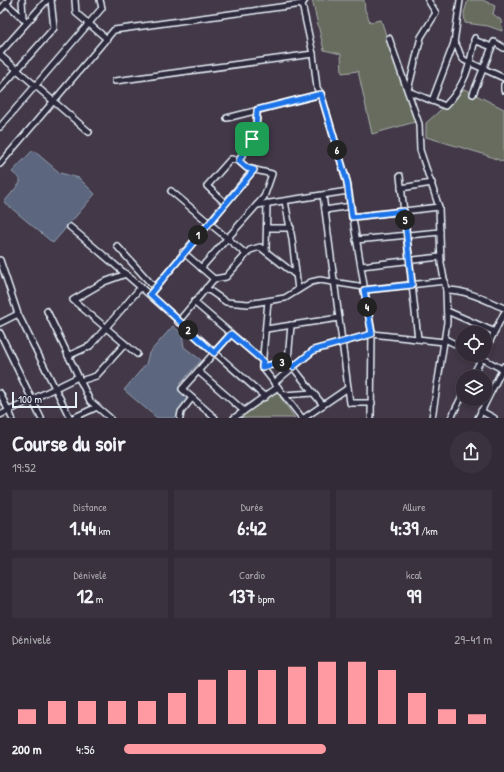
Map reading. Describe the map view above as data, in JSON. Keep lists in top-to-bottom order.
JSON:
{
  "scale_bar": "100 m",
  "page": {
    "pins": [
      "6",
      "5",
      "1",
      "4",
      "2",
      "3"
    ],
    "scale": "100 m",
    "heading": ["Course du soir", "19:52"],
    "stats": [
      ["Distance", "1.44 km"],
      ["Durée", "6:42"],
      ["Allure", "4:39 /km"],
      ["Dénivelé", "12 m"],
      ["Cardio", "137 bpm"],
      ["kcal", "99"]
    ],
    "chart": ["Dénivelé", "29–41 m"],
    "list": [
      {
        "name": "200 m",
        "note": "4:56"
      }
    ]
  }
}
